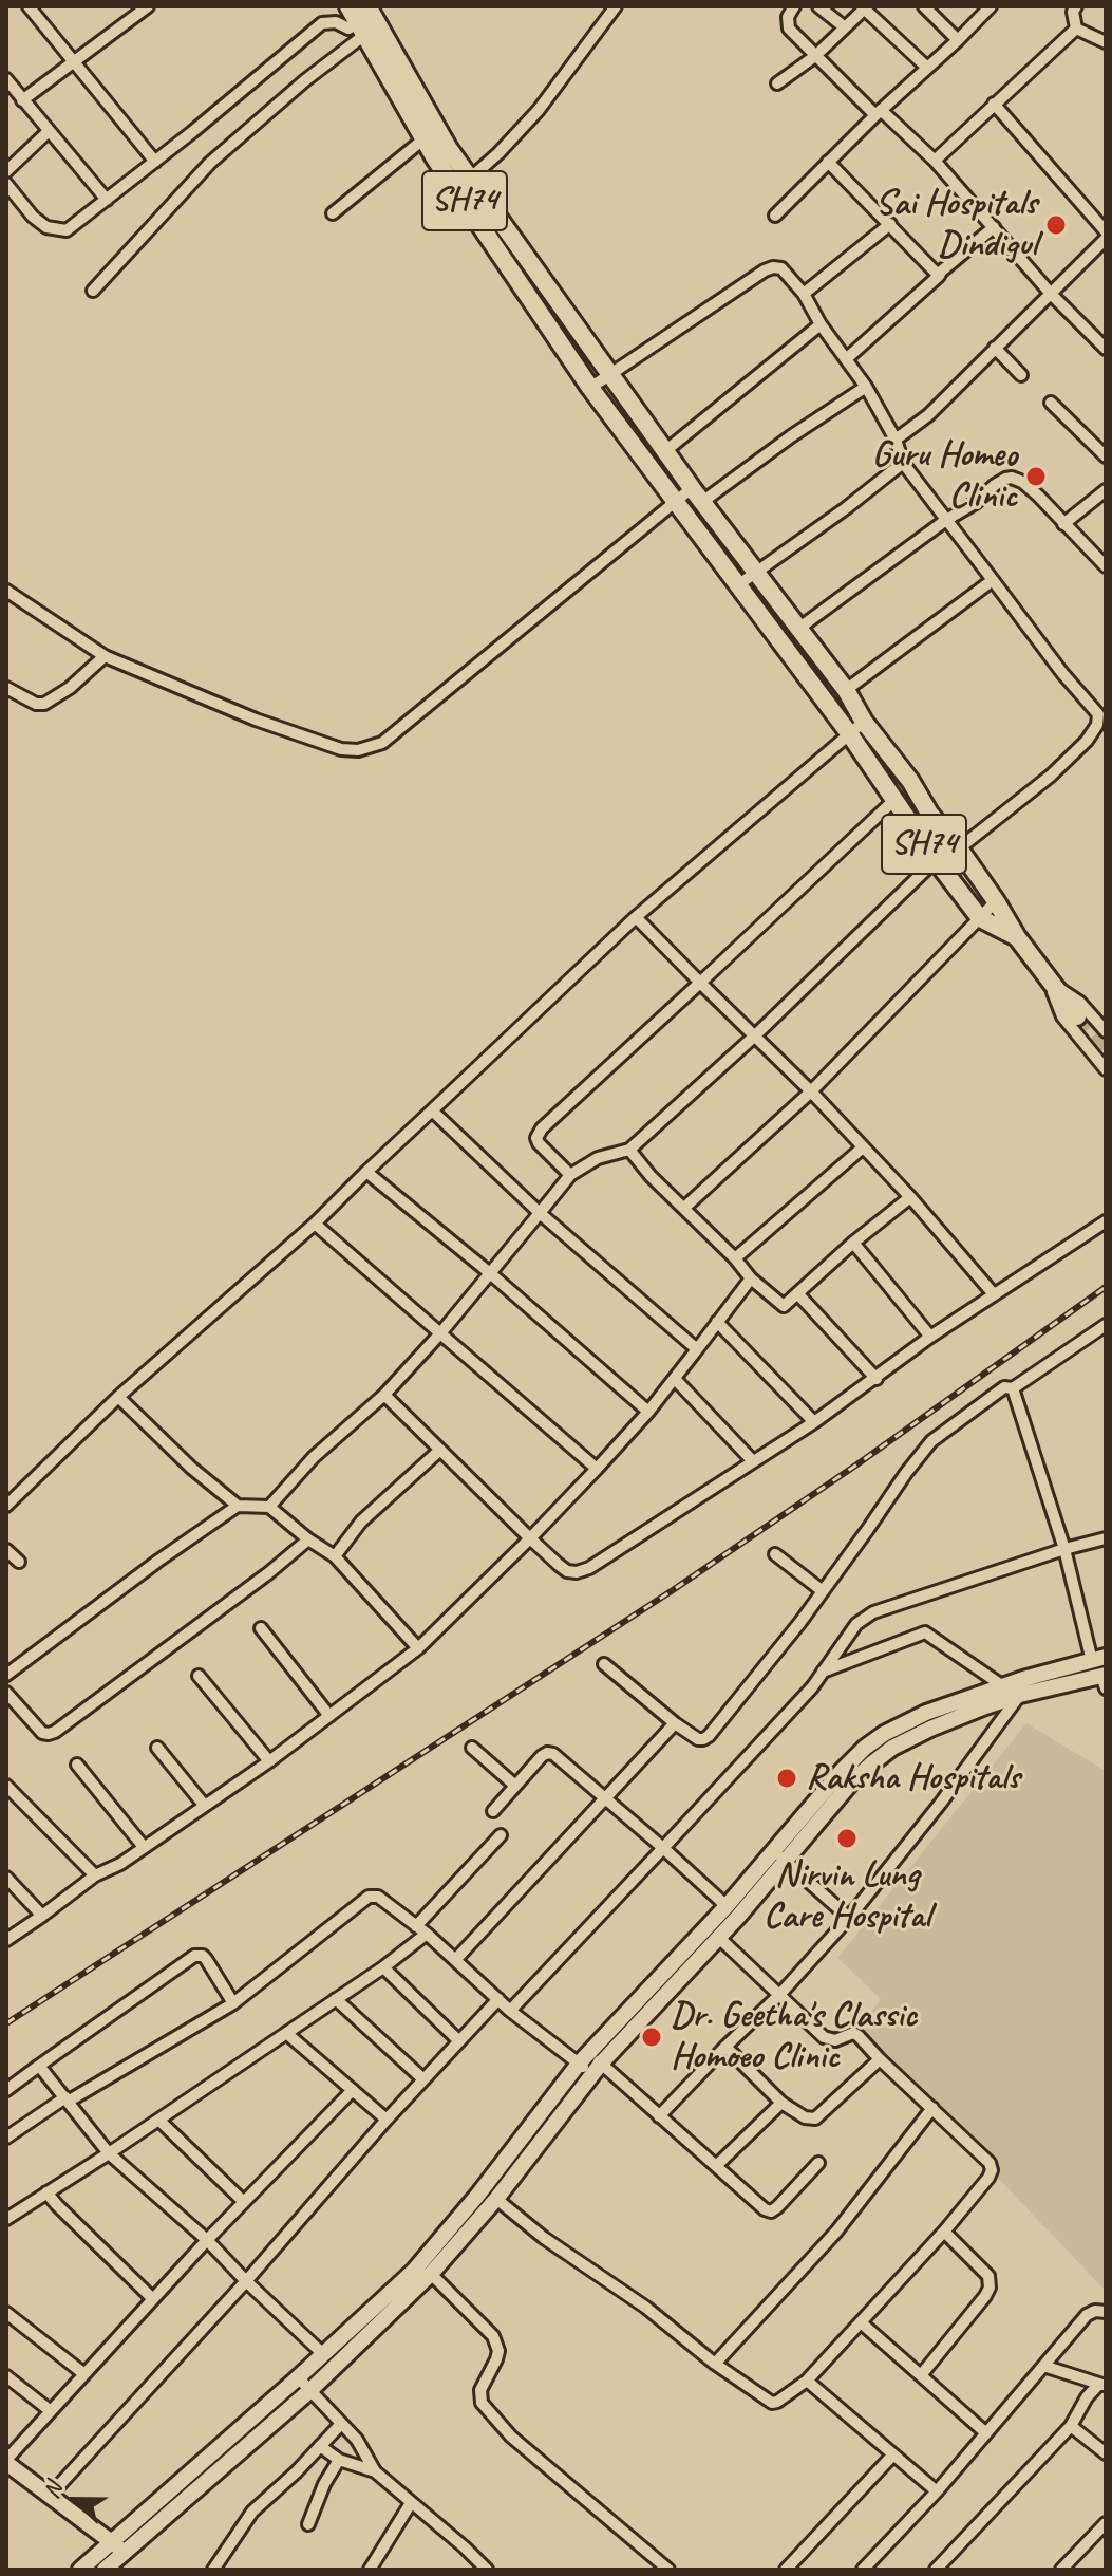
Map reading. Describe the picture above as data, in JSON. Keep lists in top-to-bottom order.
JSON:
{
  "streets": {
    "main road": ["SH74"]
  },
  "places": [
    "Sai Hospitals Dindigul",
    "Guru Homeo Clinic",
    "Raksha Hospitals",
    "Nirvin Lung Care Hospital",
    "Dr. Geetha's Classic Homoeo Clinic"
  ],
  "north": "left"
}
